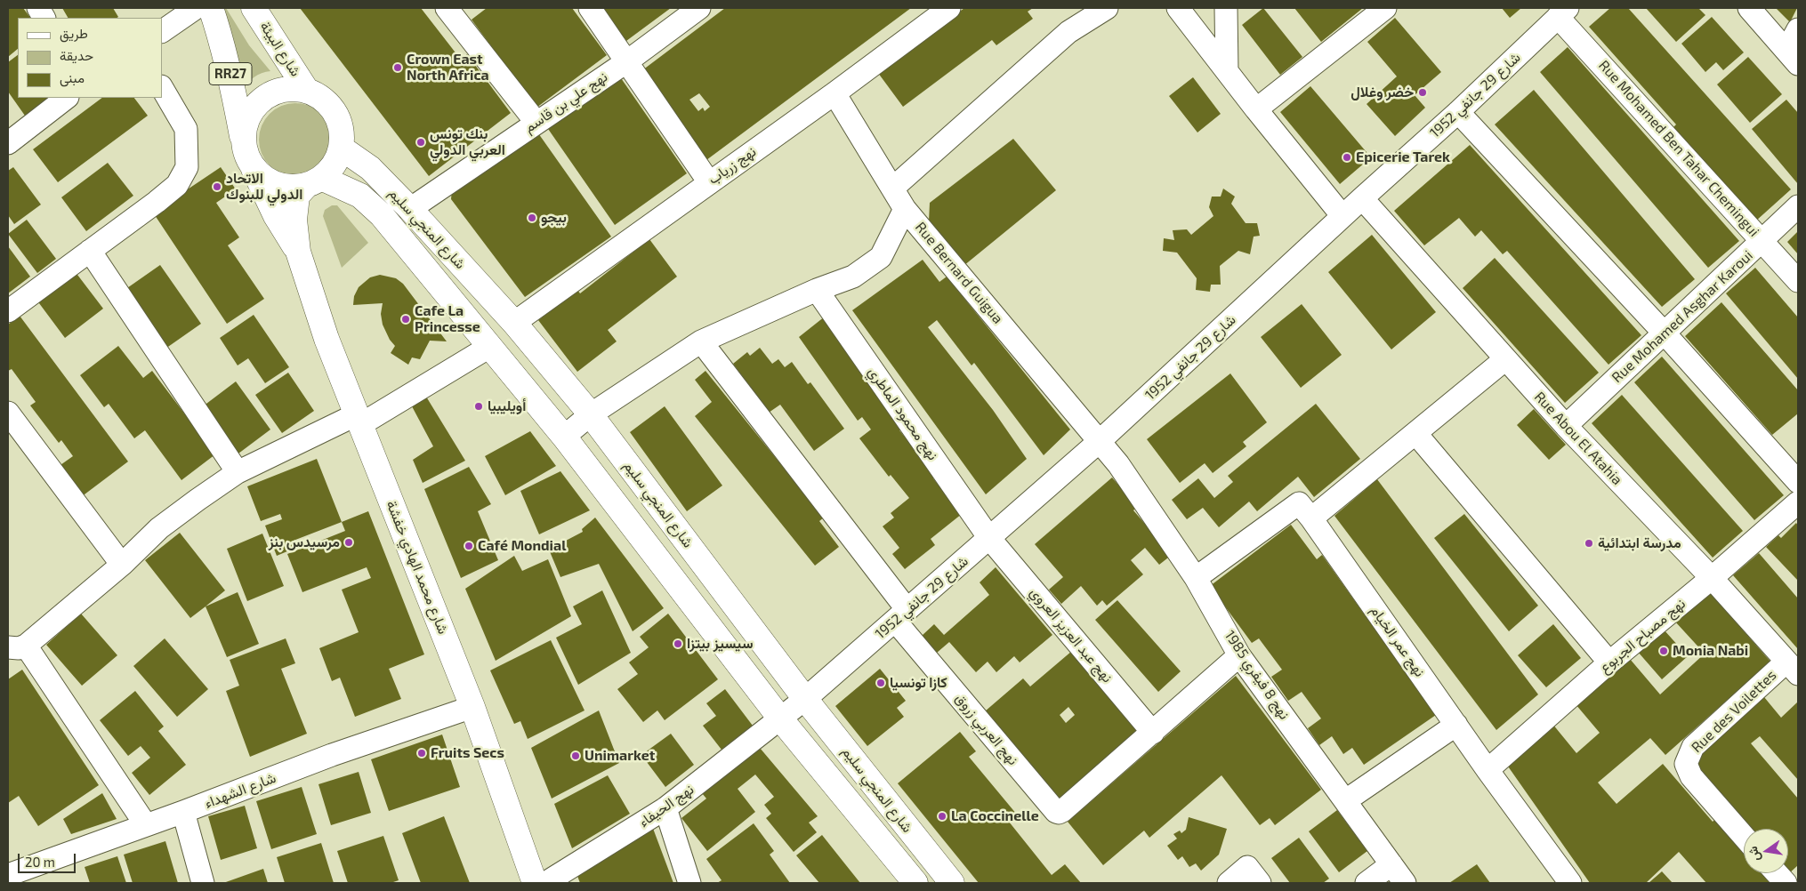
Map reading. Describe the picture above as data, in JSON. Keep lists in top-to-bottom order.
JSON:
{
  "streets": {
    "main road": [
      "شارع البيئة",
      "RR27",
      "شارع المنجي سليم",
      "شارع محمد الهادي خفشة"
    ],
    "street": [
      "شارع 29 جانفي 1952",
      "نهج علي بن قاسم",
      "Rue Mohamed Ben Tahar Chemingui",
      "نهج زرياب",
      "Rue Bernard Guigua",
      "Rue Mohamed Asghar Karoui",
      "نهج محمود الماطري",
      "Rue Abou El Atahia",
      "نهج عبد العزيز العروي",
      "نهج مصباح الجربوع",
      "نهج عمر الخيام",
      "نهج 8 فيفري 1985",
      "Rue des Voilettes",
      "نهج العربي زروق",
      "شارع الشهداء",
      "نهج الحيفاء"
    ]
  },
  "crossings": [
    ["شارع البيئة", "RR27"],
    ["شارع البيئة", "شارع المنجي سليم"],
    ["RR27", "شارع المنجي سليم"],
    ["شارع 29 جانفي 1952", "Rue Mohamed Ben Tahar Chemingui"],
    ["شارع 29 جانفي 1952", "شارع المنجي سليم"],
    ["شارع 29 جانفي 1952", "Rue Bernard Guigua"],
    ["شارع 29 جانفي 1952", "نهج محمود الماطري"],
    ["شارع 29 جانفي 1952", "Rue Abou El Atahia"],
    ["شارع 29 جانفي 1952", "نهج عبد العزيز العروي"],
    ["شارع 29 جانفي 1952", "نهج 8 فيفري 1985"],
    ["شارع 29 جانفي 1952", "نهج العربي زروق"],
    ["شارع 29 جانفي 1952", "نهج الحيفاء"],
    ["نهج علي بن قاسم", "شارع المنجي سليم"],
    ["Rue Mohamed Ben Tahar Chemingui", "Rue Mohamed Asghar Karoui"],
    ["نهج زرياب", "شارع المنجي سليم"],
    ["نهج زرياب", "Rue Bernard Guigua"],
    ["شارع المنجي سليم", "نهج الحيفاء"],
    ["Rue Bernard Guigua", "نهج 8 فيفري 1985"],
    ["Rue Mohamed Asghar Karoui", "Rue Abou El Atahia"],
    ["نهج محمود الماطري", "نهج عبد العزيز العروي"],
    ["Rue Abou El Atahia", "نهج مصباح الجربوع"],
    ["Rue Abou El Atahia", "Rue des Voilettes"],
    ["شارع محمد الهادي خفشة", "شارع الشهداء"],
    ["نهج عبد العزيز العروي", "نهج العربي زروق"],
    ["نهج مصباح الجربوع", "نهج عمر الخيام"],
    ["نهج عمر الخيام", "نهج 8 فيفري 1985"]
  ],
  "places": [
    "Crown East North Africa",
    "خضر وغلال",
    "بنك تونس العربي الدولي",
    "Epicerie Tarek",
    "الاتحاد الدولي للبنوك",
    "بيجو",
    "Cafe La Princesse",
    "أويليبيا",
    "مرسيدس بنز",
    "مدرسة ابتدائية",
    "Café Mondial",
    "سيسيز بيتزا",
    "Monia Nabi",
    "كازا تونسيا",
    "Fruits Secs",
    "Unimarket",
    "La Coccinelle"
  ],
  "legend": ["طريق", "حديقة", "مبنى"],
  "scale_bar": "20 m",
  "north": "left"
}
